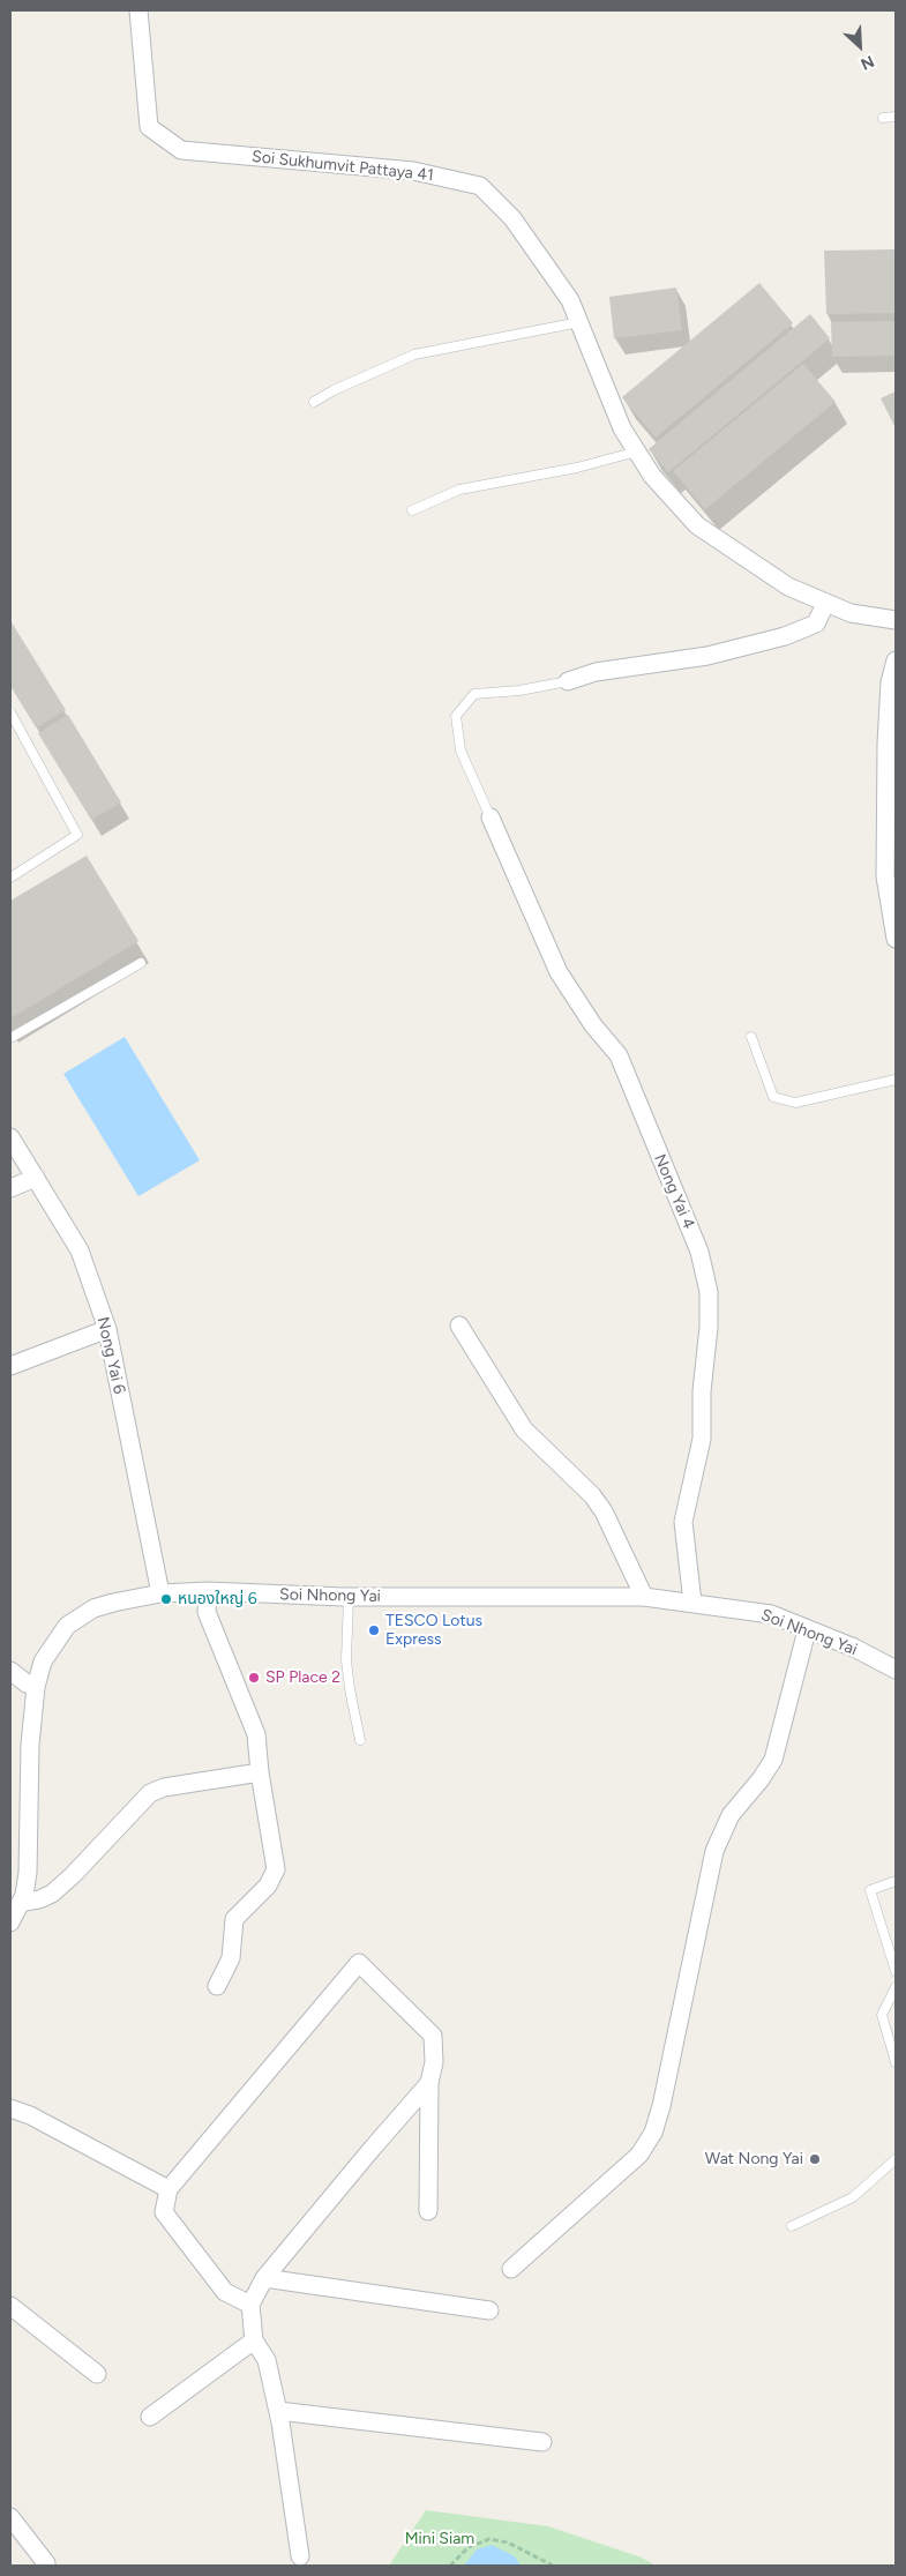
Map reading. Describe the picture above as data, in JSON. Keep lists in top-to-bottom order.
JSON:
{
  "streets": {
    "street": [
      "Soi Sukhumvit Pattaya 41",
      "Nong Yai 4",
      "Nong Yai 6",
      "Soi Nhong Yai"
    ]
  },
  "crossings": [
    ["Nong Yai 4", "Soi Nhong Yai"],
    ["Nong Yai 6", "Soi Nhong Yai"]
  ],
  "parks": ["Mini Siam"],
  "places": [
    "หนองใหญ่ 6",
    "TESCO Lotus Express",
    "SP Place 2",
    "Wat Nong Yai"
  ],
  "north": "bottom right"
}
